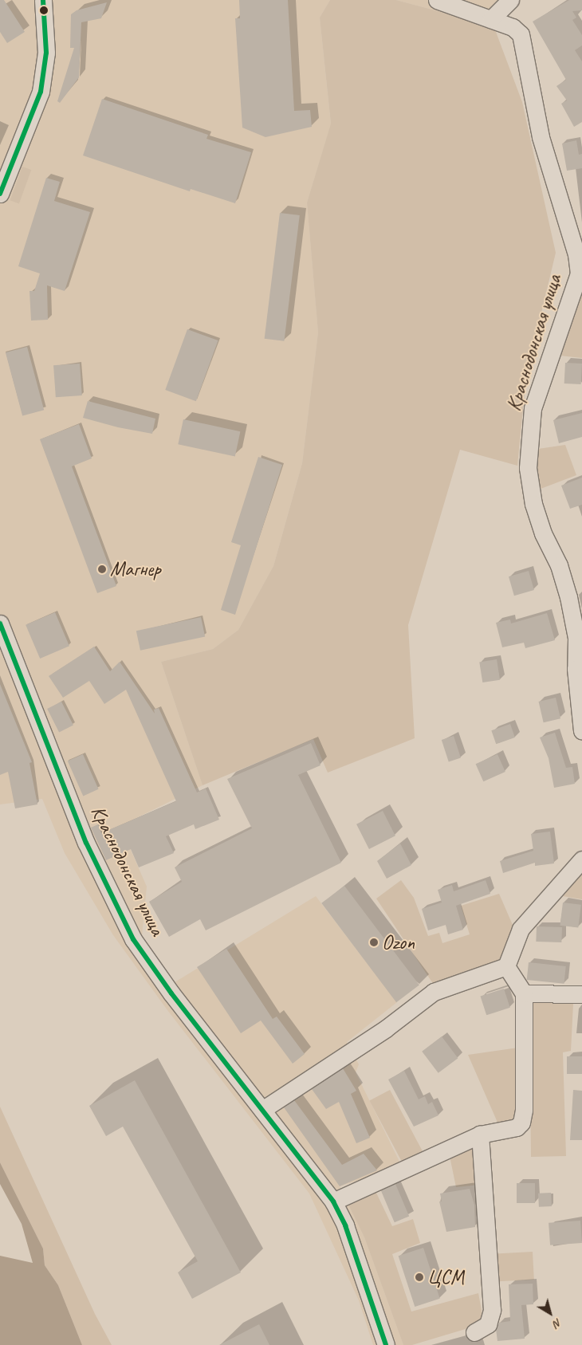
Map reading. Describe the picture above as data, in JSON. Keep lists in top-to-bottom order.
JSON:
{
  "streets": {
    "street": ["Краснодонская улица"]
  },
  "places": ["Магнер", "Ozon", "ЦСМ"],
  "north": "bottom right"
}
